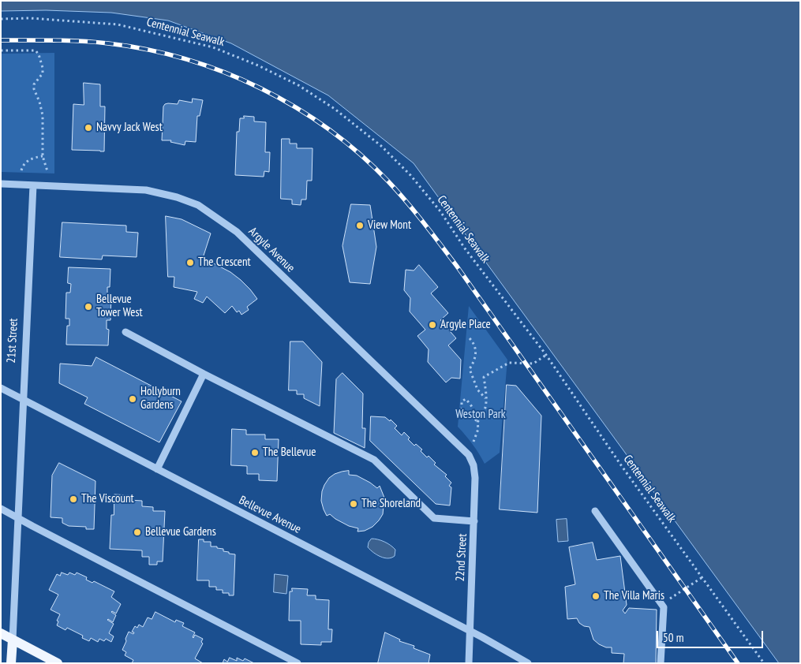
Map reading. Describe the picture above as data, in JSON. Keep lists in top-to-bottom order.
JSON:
{
  "streets": {
    "main road": ["21st Street"],
    "street": ["Argyle Avenue", "Bellevue Avenue", "22nd Street"],
    "path": ["Centennial Seawalk"]
  },
  "crossings": [
    ["Argyle Avenue", "21st Street"],
    ["Argyle Avenue", "22nd Street"],
    ["21st Street", "Bellevue Avenue"],
    ["Bellevue Avenue", "22nd Street"]
  ],
  "parks": ["Weston Park"],
  "places": [
    "Navvy Jack West",
    "View Mont",
    "The Crescent",
    "Bellevue Tower West",
    "Argyle Place",
    "Hollyburn Gardens",
    "The Bellevue",
    "The Viscount",
    "The Shoreland",
    "Bellevue Gardens",
    "The Villa Maris"
  ],
  "scale_bar": "50 m"
}
